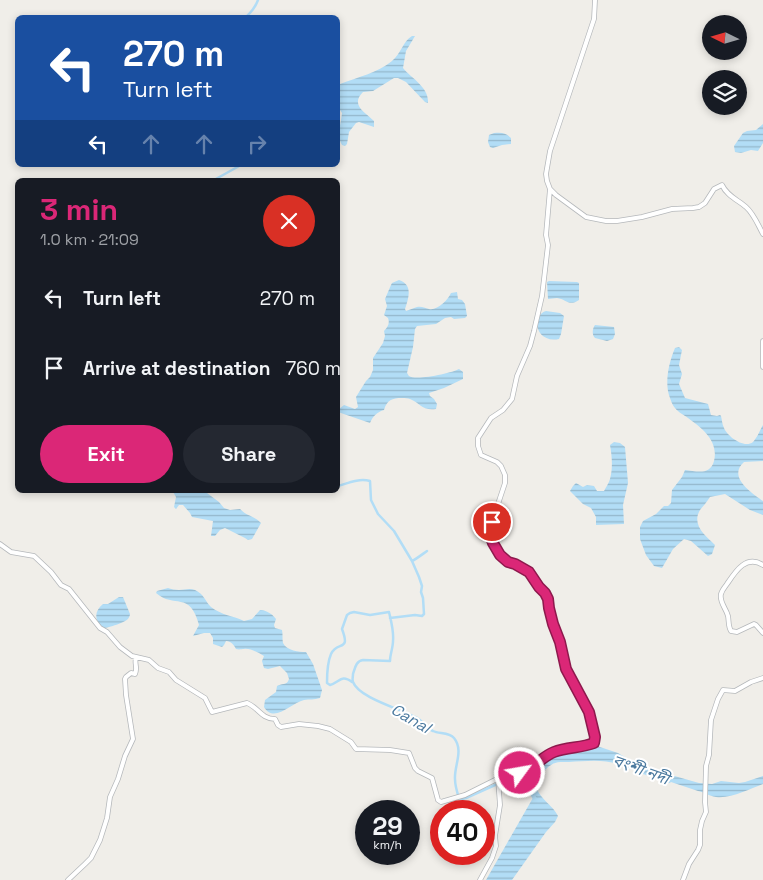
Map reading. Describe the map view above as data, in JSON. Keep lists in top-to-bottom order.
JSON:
{
  "water": ["Canal", "বংশী নদী"],
  "north": "left",
  "page": {
    "turn": ["270 m", "Turn left"],
    "heading": ["3 min", "1.0 km · 21:09"],
    "list": [
      {
        "name": "Turn left",
        "value": "270 m"
      },
      {
        "name": "Arrive at destination",
        "value": "760 m"
      }
    ],
    "buttons": ["Exit", "Share"],
    "speed": "29 km/h",
    "limit": "40"
  }
}
